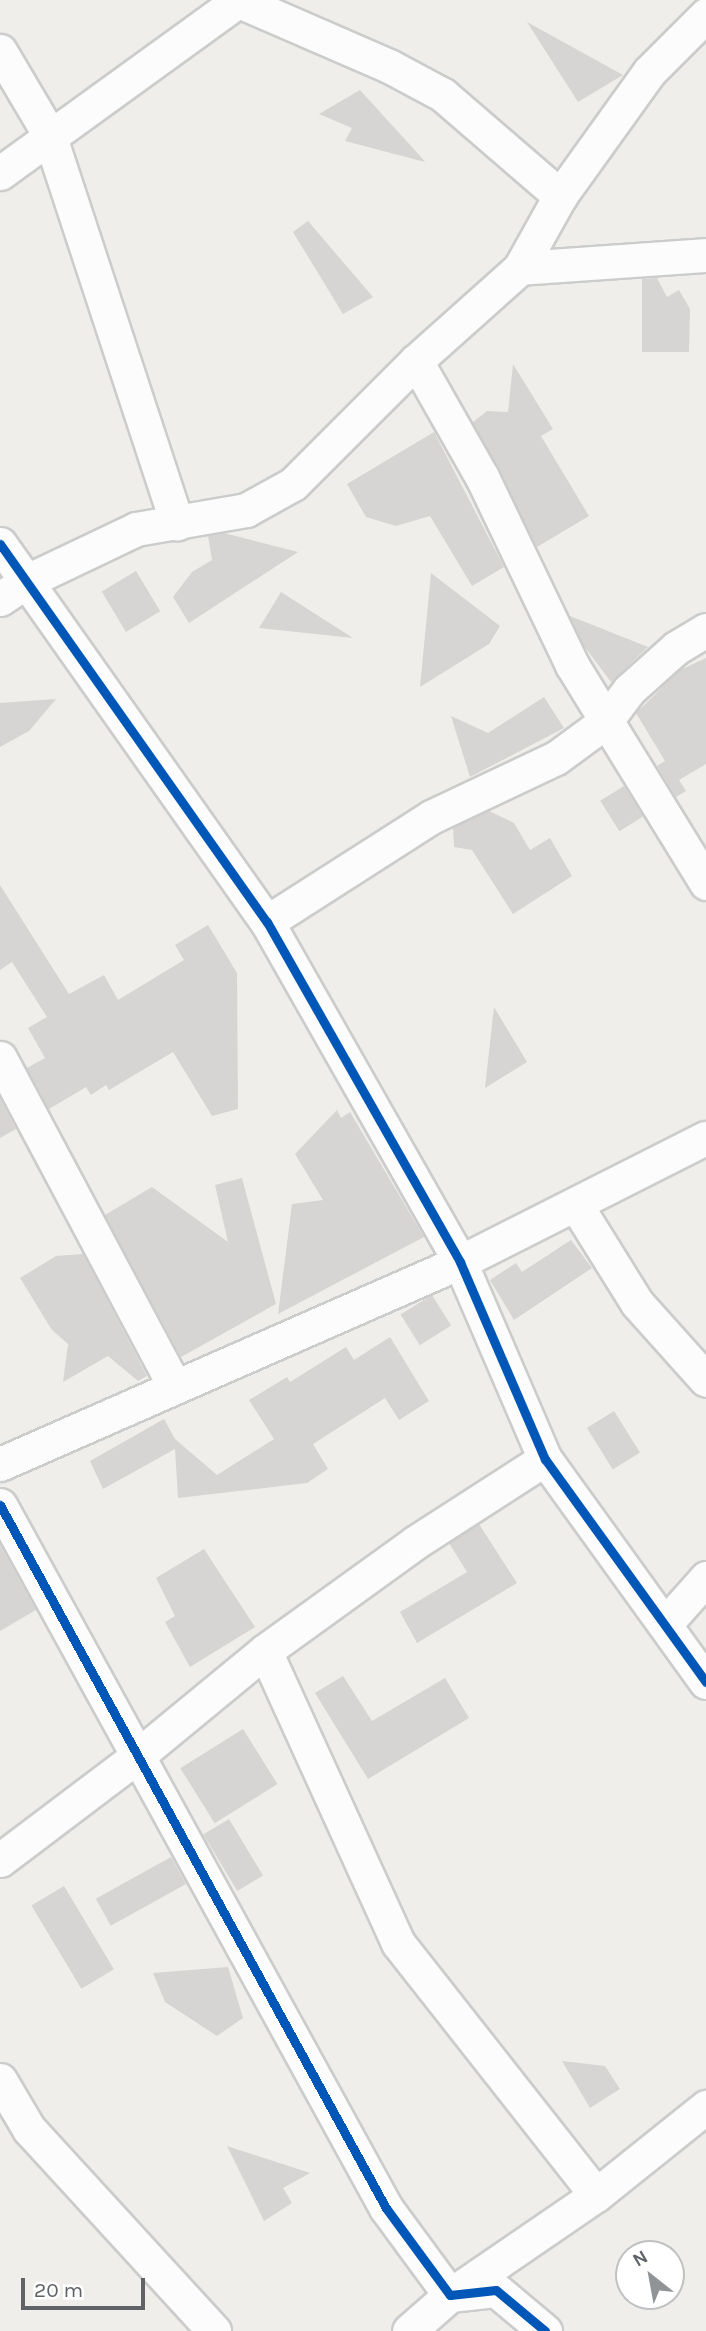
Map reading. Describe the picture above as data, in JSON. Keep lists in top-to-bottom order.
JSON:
{
  "scale_bar": "20 m",
  "north": "top left"
}
